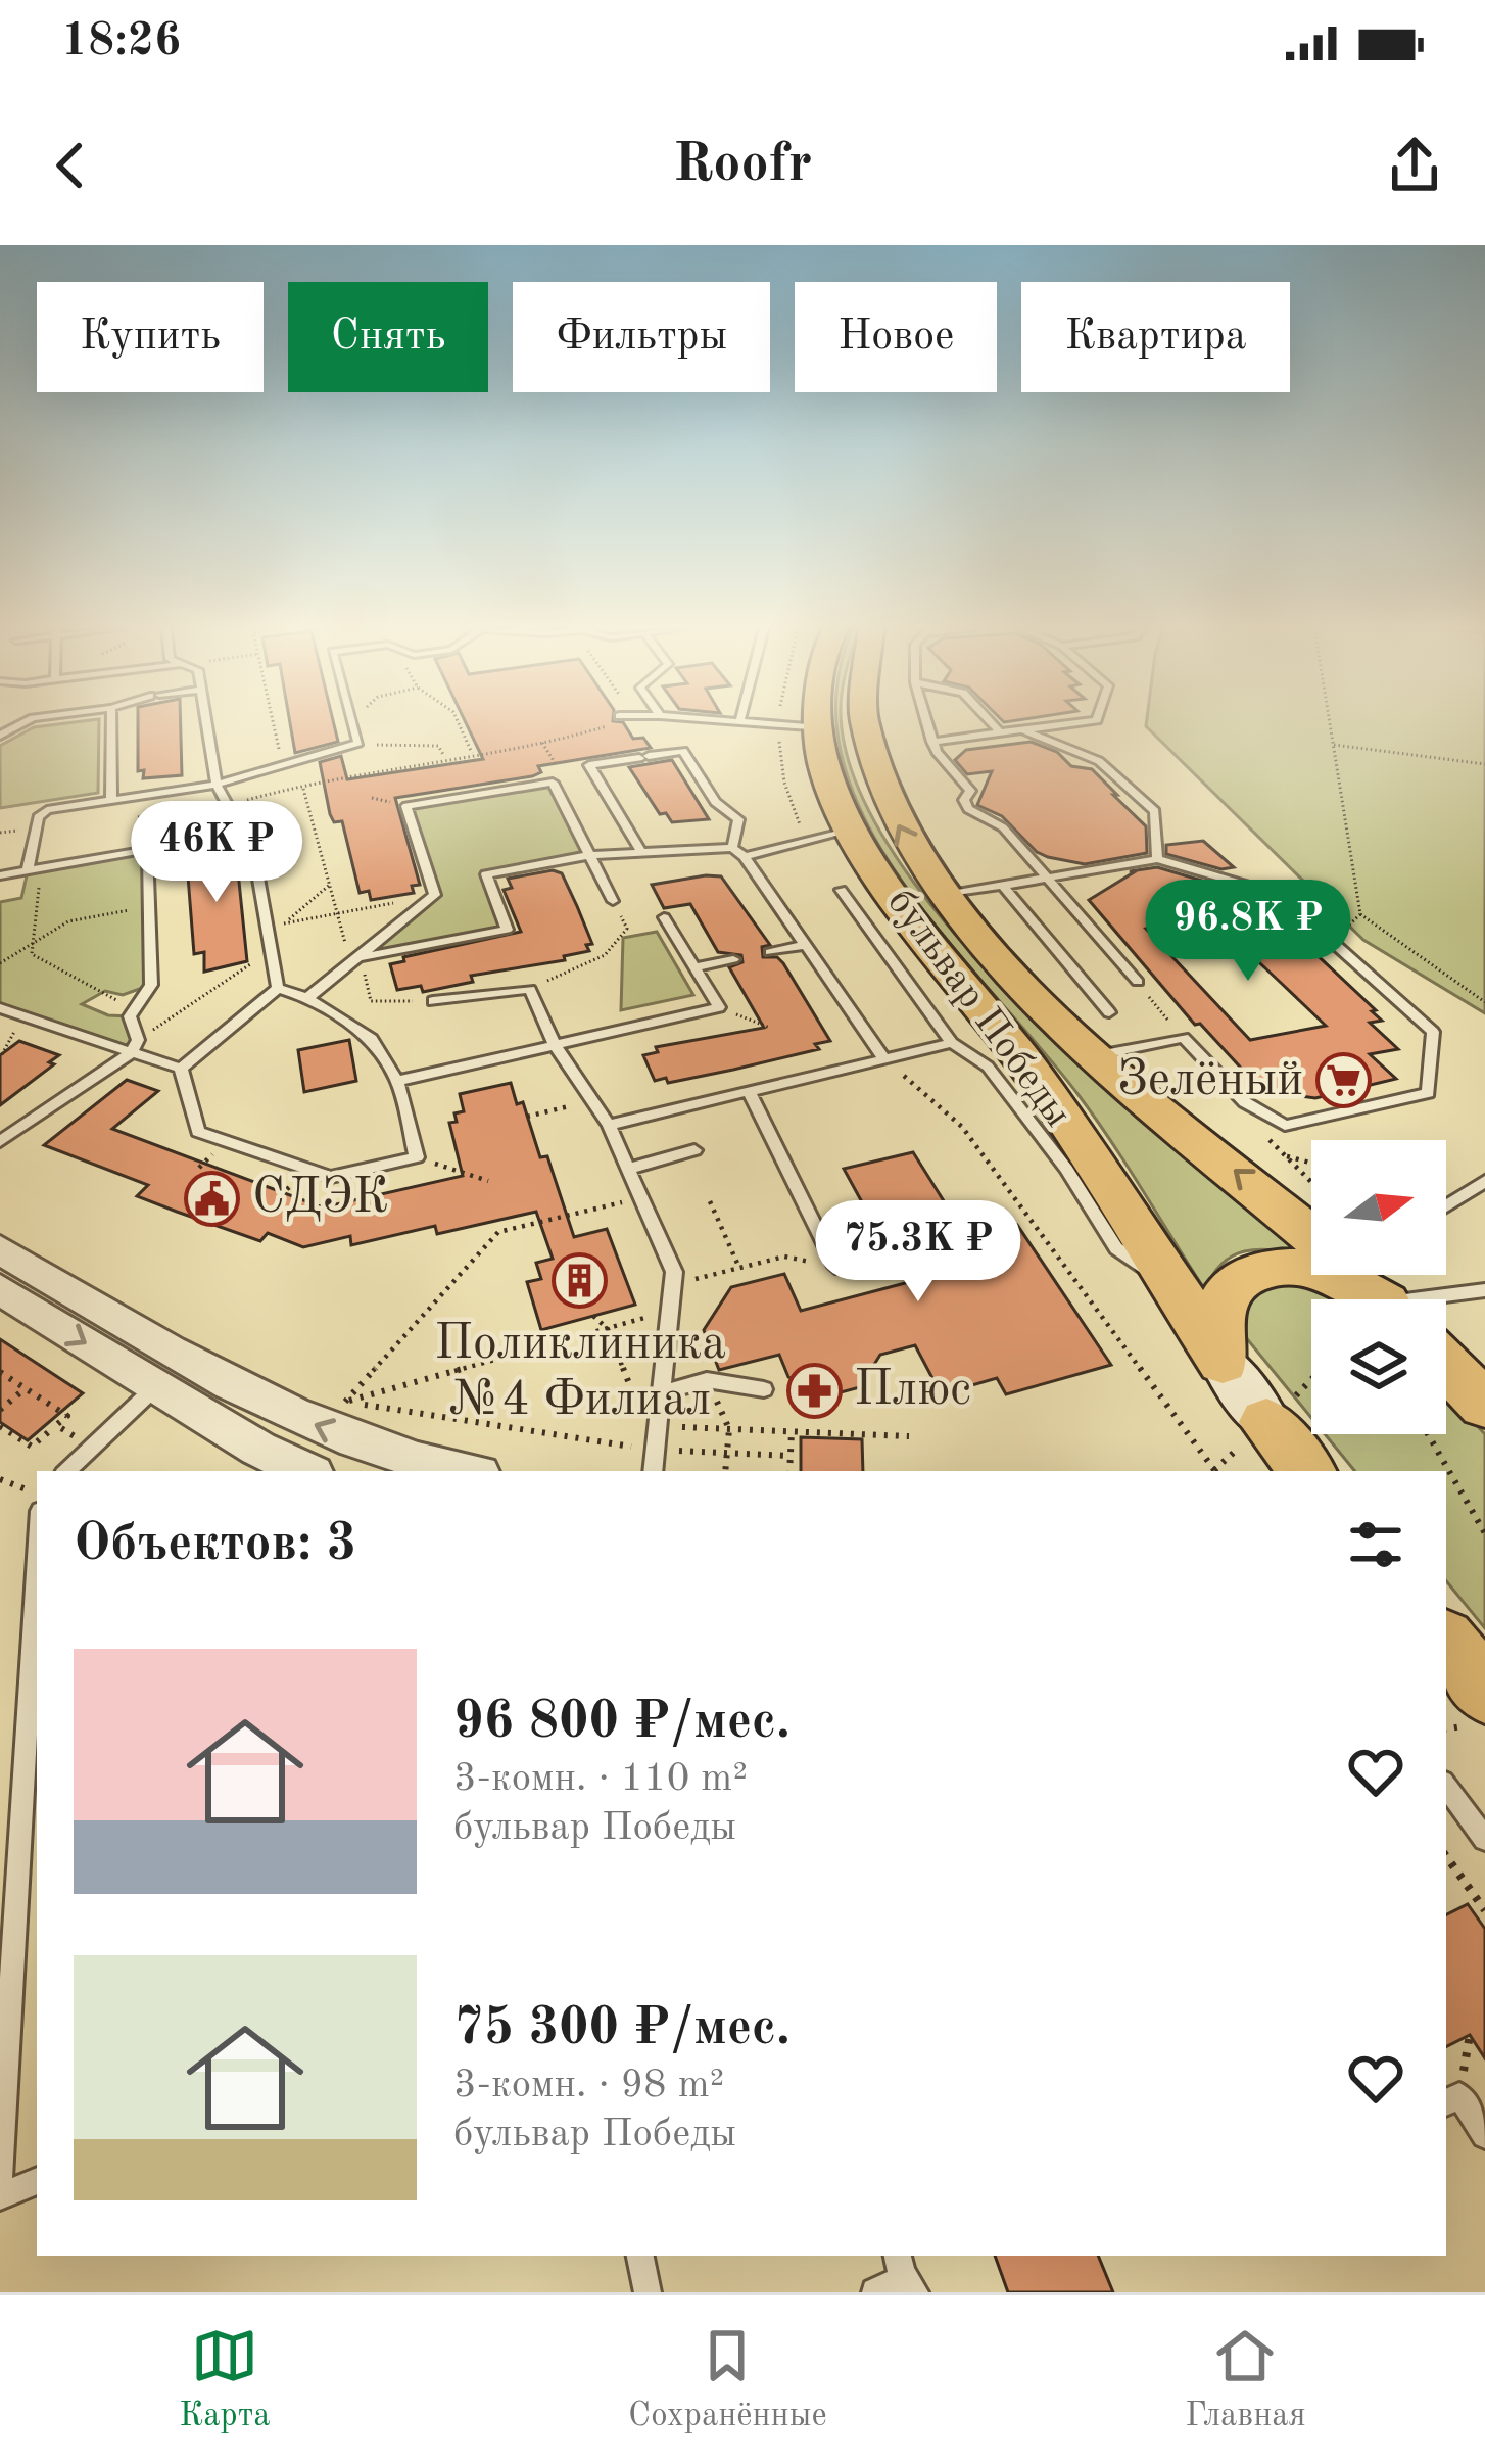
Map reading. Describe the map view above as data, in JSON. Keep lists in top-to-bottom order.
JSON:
{
  "streets": {
    "main road": ["бульвар Победы"]
  },
  "places": {
    "supermarket": ["Зелёный"],
    "public building": ["СДЭК"],
    "building": ["Поликлиника №4 Филиал"],
    "pharmacy": ["Плюс"]
  },
  "north": "right",
  "page": {
    "status": "18:26",
    "header": "Roofr",
    "chip": [
      "Купить",
      "Снять",
      "Фильтры",
      "Новое",
      "Квартира"
    ],
    "price": ["46K ₽", "96.8K ₽", "75.3K ₽"],
    "heading": "Объектов: 3",
    "list": [
      {
        "name": "96 800 ₽/мес.",
        "note": "3-комн. · 110 m² · бульвар Победы"
      },
      {
        "name": "75 300 ₽/мес.",
        "note": "3-комн. · 98 m² · бульвар Победы"
      }
    ],
    "tabs": ["Карта", "Сохранённые", "Главная"]
  }
}
